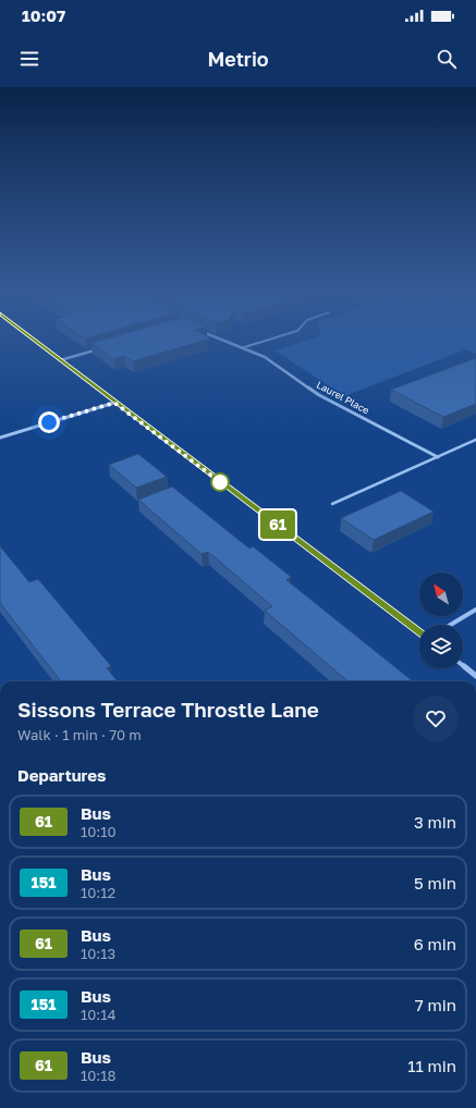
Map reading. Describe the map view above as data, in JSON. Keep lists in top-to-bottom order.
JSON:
{
  "streets": {
    "street": ["Laurel Place"]
  },
  "lines": ["bus line 61"],
  "north": "top left",
  "page": {
    "status": "10:07",
    "header": "Metrio",
    "on_map": "61",
    "heading": [
      ["Sissons Terrace Throstle Lane", "Walk · 1 min · 70 m"],
      "Departures"
    ],
    "list": [
      {
        "mark": "61",
        "name": "Bus",
        "note": "10:10",
        "value": "3 min"
      },
      {
        "mark": "151",
        "name": "Bus",
        "note": "10:12",
        "value": "5 min"
      },
      {
        "mark": "61",
        "name": "Bus",
        "note": "10:13",
        "value": "6 min"
      },
      {
        "mark": "151",
        "name": "Bus",
        "note": "10:14",
        "value": "7 min"
      },
      {
        "mark": "61",
        "name": "Bus",
        "note": "10:18",
        "value": "11 min"
      }
    ]
  }
}
